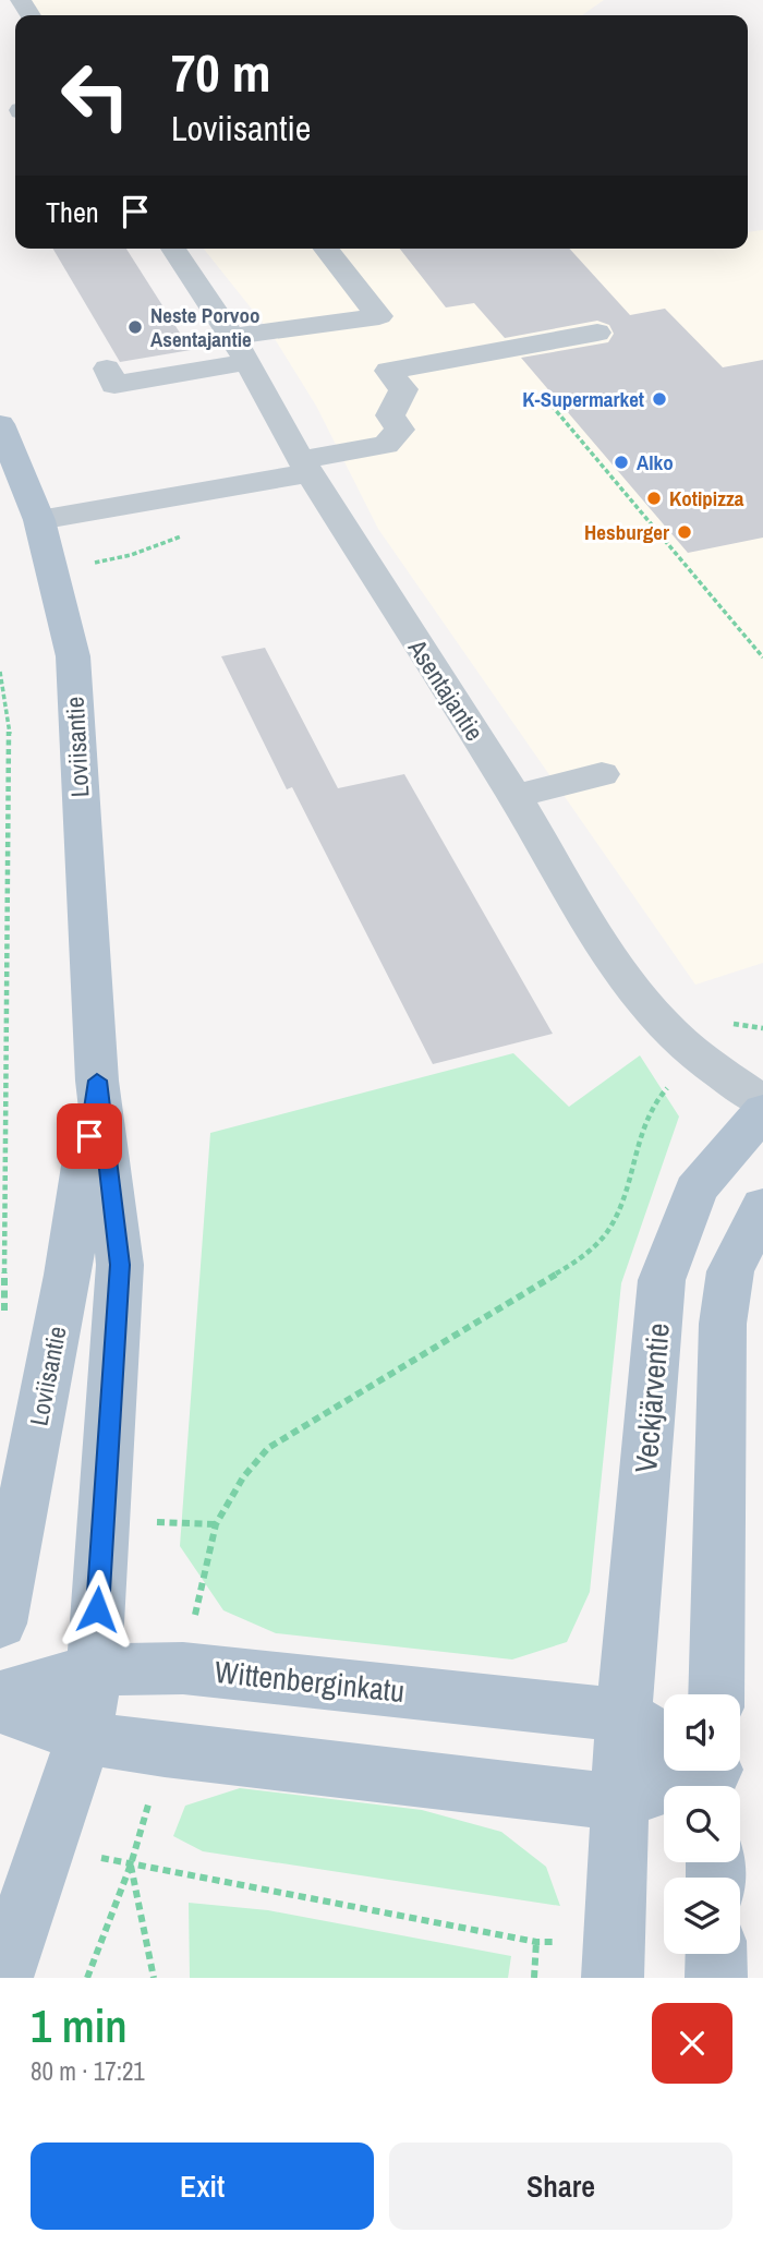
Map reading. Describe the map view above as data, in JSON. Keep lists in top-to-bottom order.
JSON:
{
  "streets": {
    "main road": ["Loviisantie", "Veckjärventie", "Wittenberginkatu"],
    "street": ["Asentajantie"]
  },
  "crossings": [
    ["Loviisantie", "Wittenberginkatu"],
    ["Veckjärventie", "Wittenberginkatu"]
  ],
  "places": [
    "Neste Porvoo Asentajantie",
    "K-Supermarket",
    "Alko",
    "Kotipizza",
    "Hesburger"
  ],
  "page": {
    "turn": ["70 m", "Loviisantie"],
    "then": "Then",
    "heading": ["1 min", "80 m · 17:21"],
    "buttons": ["Exit", "Share"]
  }
}
